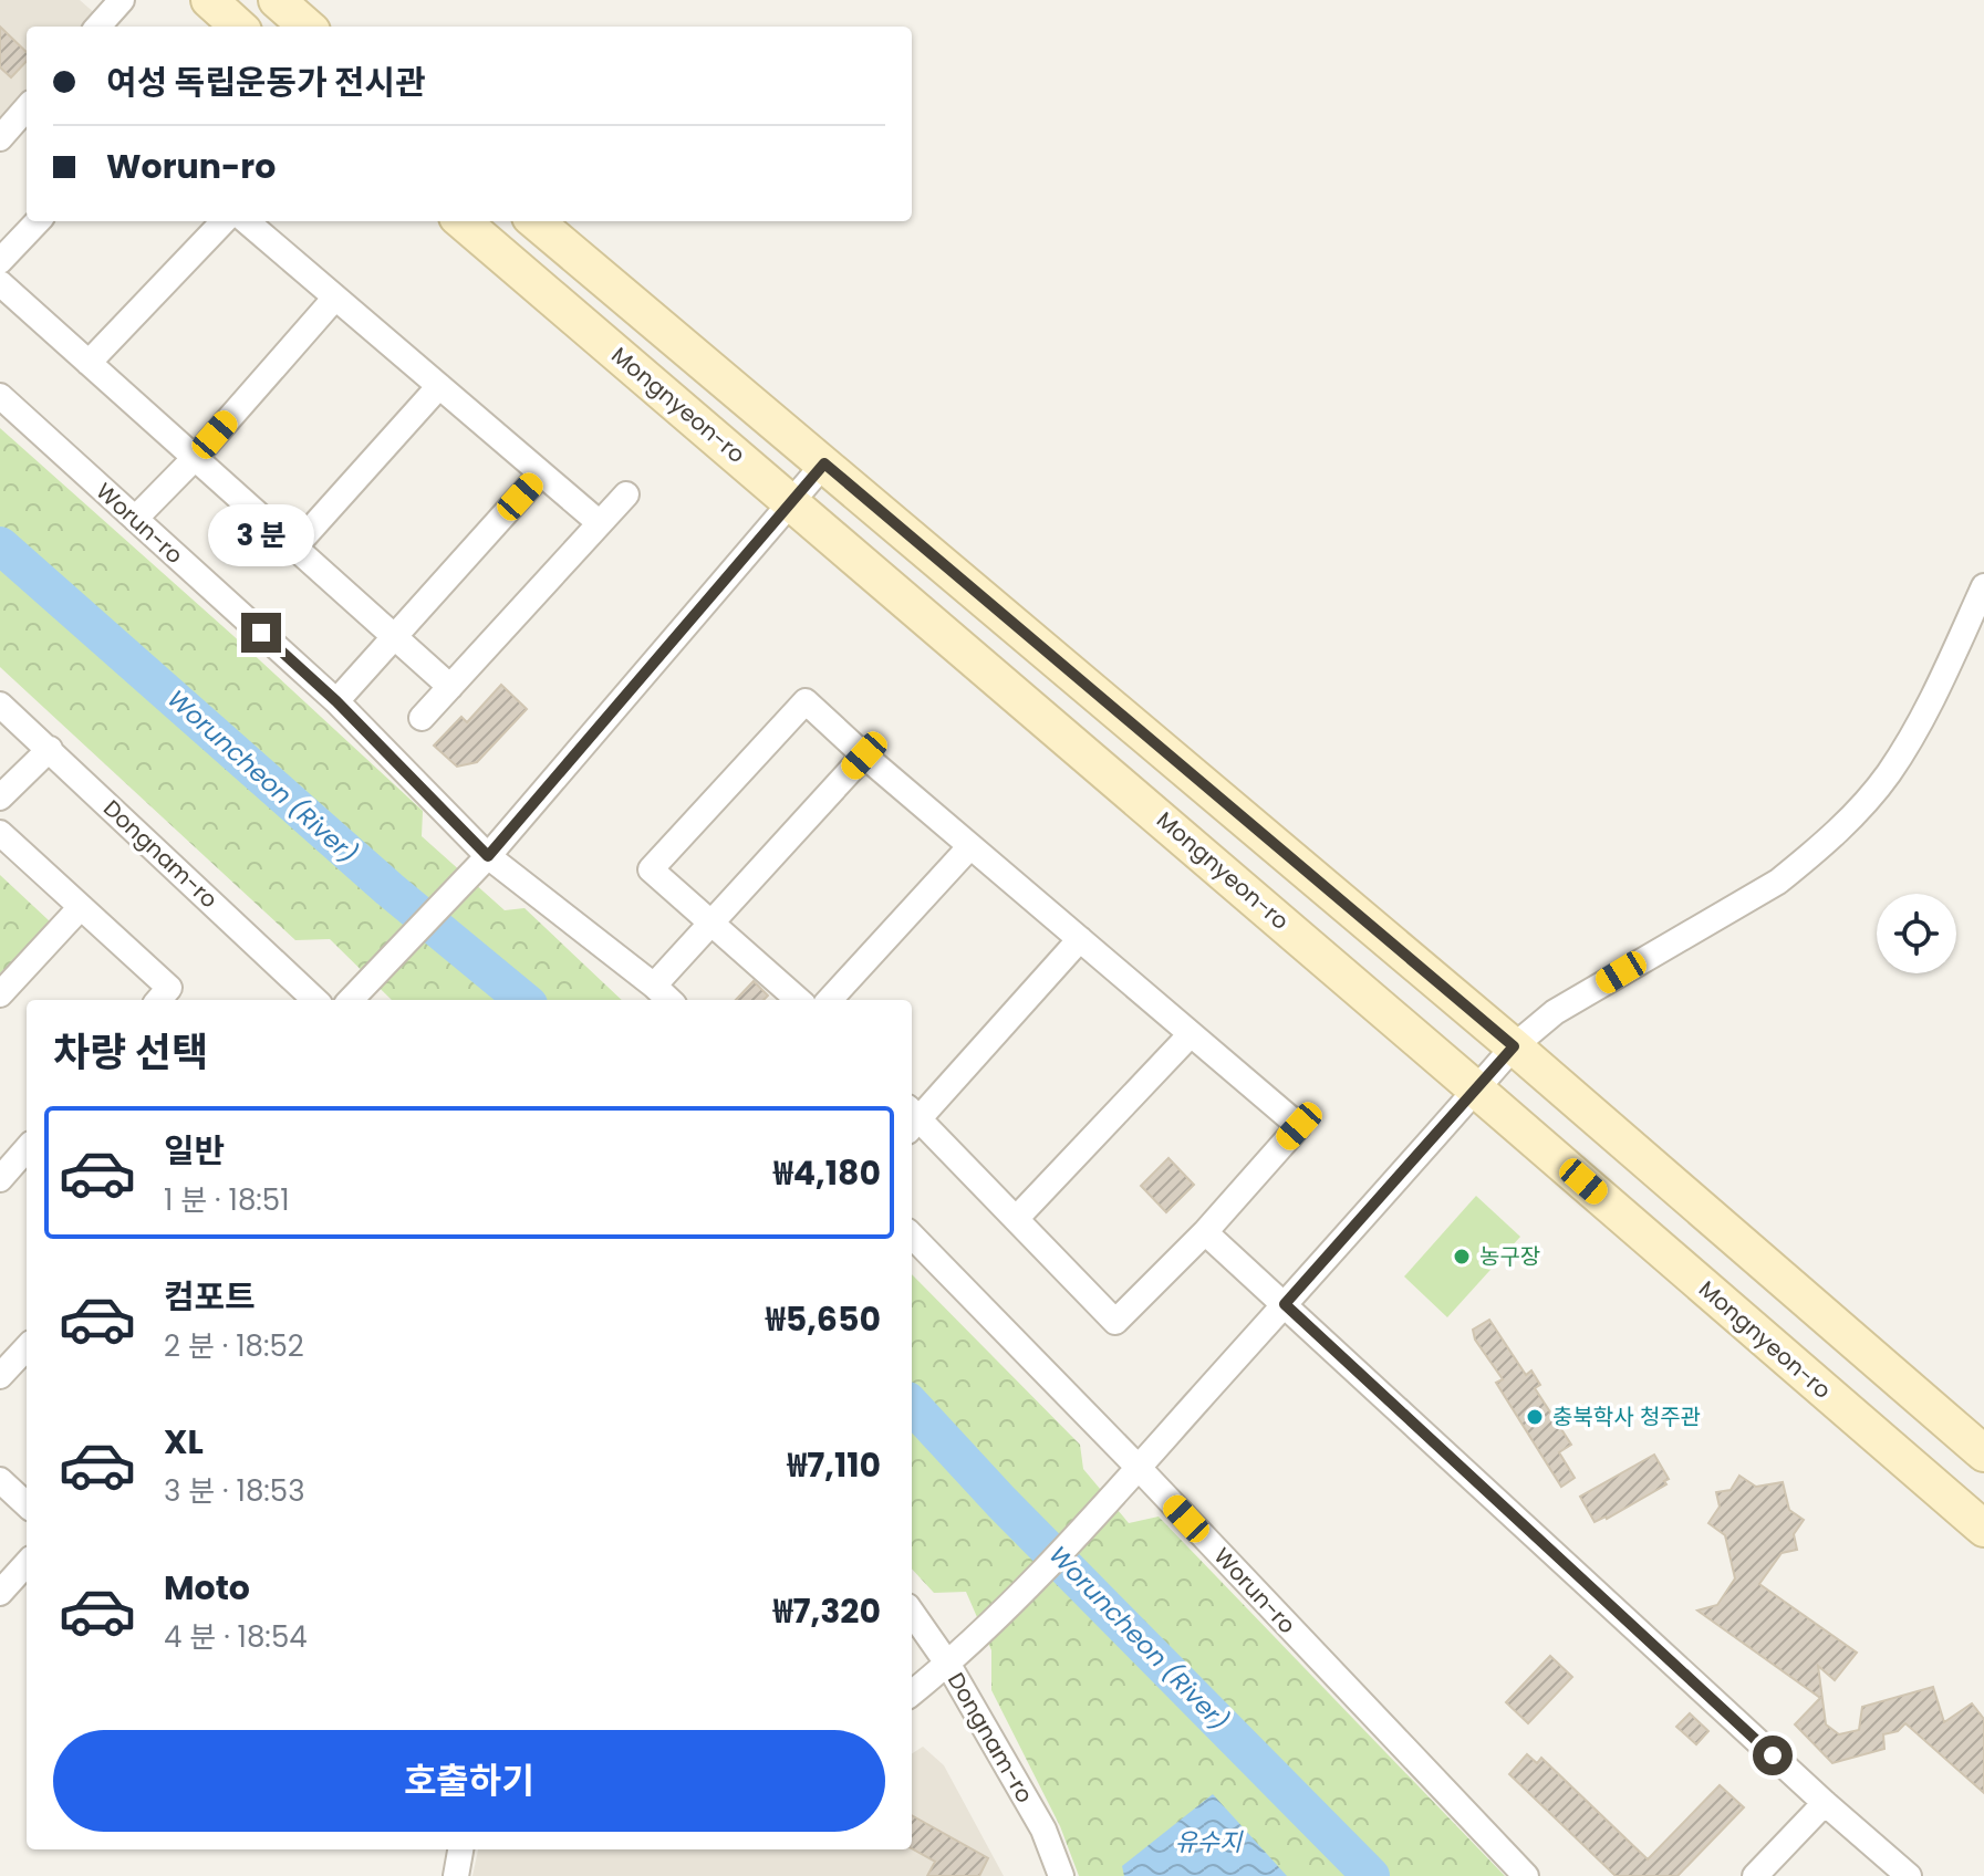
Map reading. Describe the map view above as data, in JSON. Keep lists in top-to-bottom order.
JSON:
{
  "streets": {
    "street": ["Mongnyeon-ro", "Worun-ro", "Dongnam-ro"]
  },
  "water": ["Woruncheon (River)", "유수지"],
  "places": ["농구장", "충북학사 청주관"],
  "page": {
    "banner": ["여성 독립운동가 전시관", "Worun-ro"],
    "bubble": "3 분",
    "heading": "차량 선택",
    "list": [
      {
        "name": "일반",
        "note": "1 분 · 18:51",
        "value": "₩4,180"
      },
      {
        "name": "컴포트",
        "note": "2 분 · 18:52",
        "value": "₩5,650"
      },
      {
        "name": "XL",
        "note": "3 분 · 18:53",
        "value": "₩7,110"
      },
      {
        "name": "Moto",
        "note": "4 분 · 18:54",
        "value": "₩7,320"
      }
    ],
    "buttons": "호출하기"
  }
}
